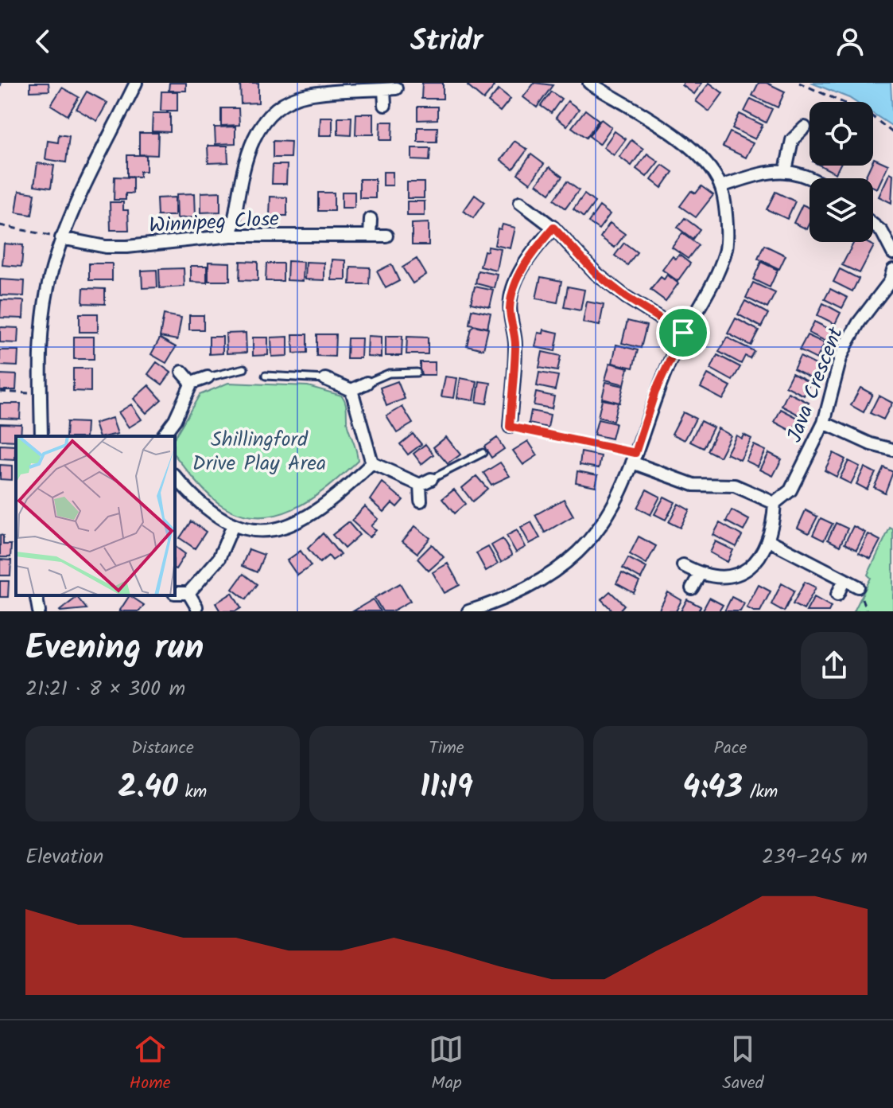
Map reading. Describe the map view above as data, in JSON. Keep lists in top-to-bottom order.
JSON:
{
  "streets": {
    "street": ["Winnipeg Close", "Java Crescent"]
  },
  "parks": ["Shillingford Drive Play Area"],
  "page": {
    "header": "Stridr",
    "heading": ["Evening run", "21:21 · 8 × 300 m"],
    "stats": [
      ["Distance", "2.40 km"],
      ["Time", "11:19"],
      ["Pace", "4:43 /km"]
    ],
    "chart": ["Elevation", "239–245 m"],
    "tabs": ["Home", "Map", "Saved"]
  }
}
